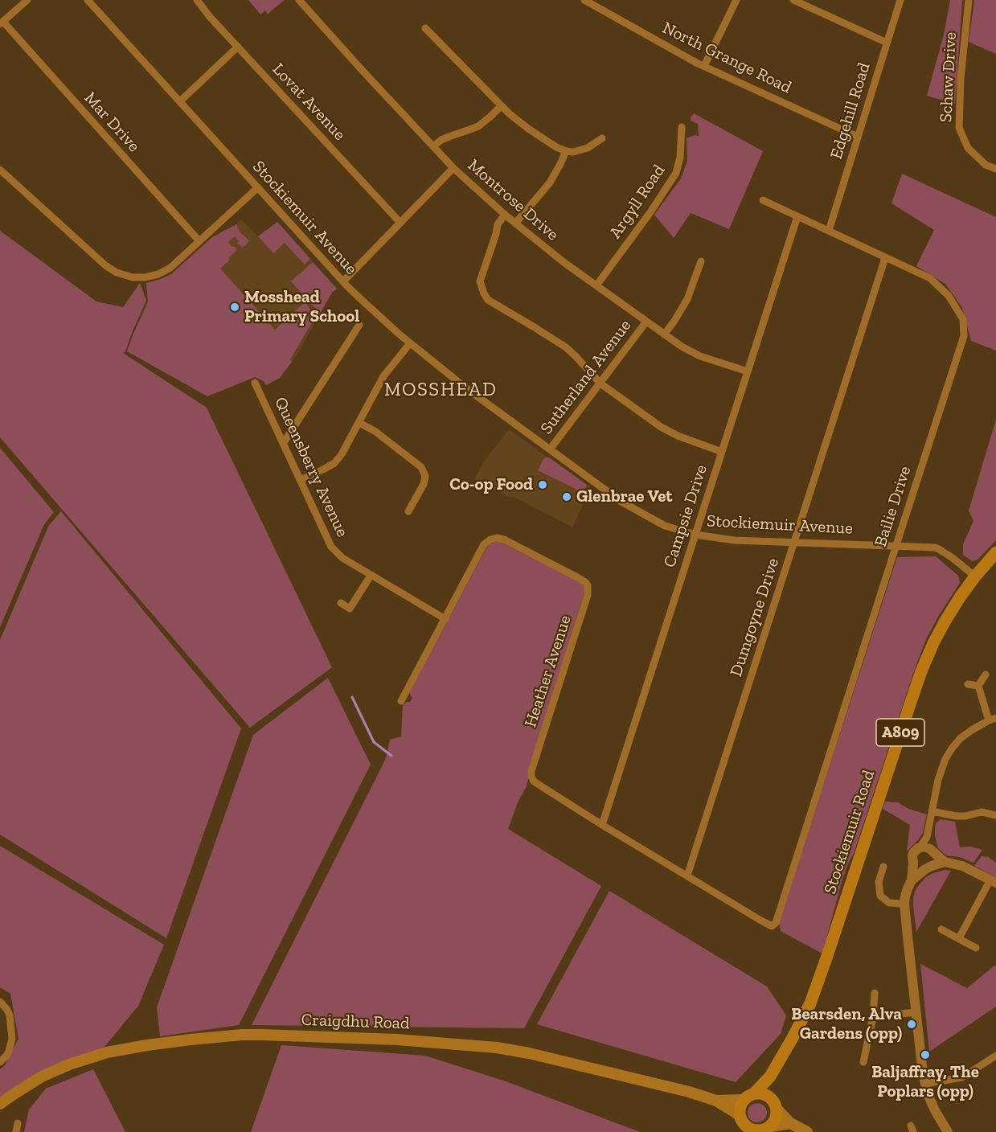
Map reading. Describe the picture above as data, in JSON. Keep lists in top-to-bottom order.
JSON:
{
  "streets": {
    "main road": ["A809", "Stockiemuir Road", "Craigdhu Road"],
    "street": [
      "North Grange Road",
      "Schaw Drive",
      "Lovat Avenue",
      "Edgehill Road",
      "Mar Drive",
      "Montrose Drive",
      "Argyll Road",
      "Stockiemuir Avenue",
      "Sutherland Avenue",
      "Queensberry Avenue",
      "Bailie Drive",
      "Campsie Drive",
      "Dumgoyne Drive",
      "Heather Avenue"
    ]
  },
  "crossings": [
    ["North Grange Road", "Edgehill Road"],
    ["Edgehill Road", "Bailie Drive"],
    ["Montrose Drive", "Argyll Road"],
    ["Montrose Drive", "Sutherland Avenue"],
    ["Montrose Drive", "Campsie Drive"],
    ["Stockiemuir Avenue", "Sutherland Avenue"],
    ["Stockiemuir Avenue", "Bailie Drive"],
    ["Stockiemuir Avenue", "Campsie Drive"],
    ["Stockiemuir Avenue", "Dumgoyne Drive"],
    ["Stockiemuir Avenue", "Stockiemuir Road"],
    ["Queensberry Avenue", "Heather Avenue"],
    ["Bailie Drive", "Campsie Drive"],
    ["Bailie Drive", "Dumgoyne Drive"],
    ["Bailie Drive", "Heather Avenue"],
    ["Campsie Drive", "Heather Avenue"],
    ["Dumgoyne Drive", "Heather Avenue"],
    ["Stockiemuir Road", "Craigdhu Road"]
  ],
  "districts": ["MOSSHEAD"],
  "places": [
    "Mosshead Primary School",
    "Co-op Food",
    "Glenbrae Vet",
    "Bearsden, Alva Gardens (opp)",
    "Baljaffray, The Poplars (opp)"
  ]
}
